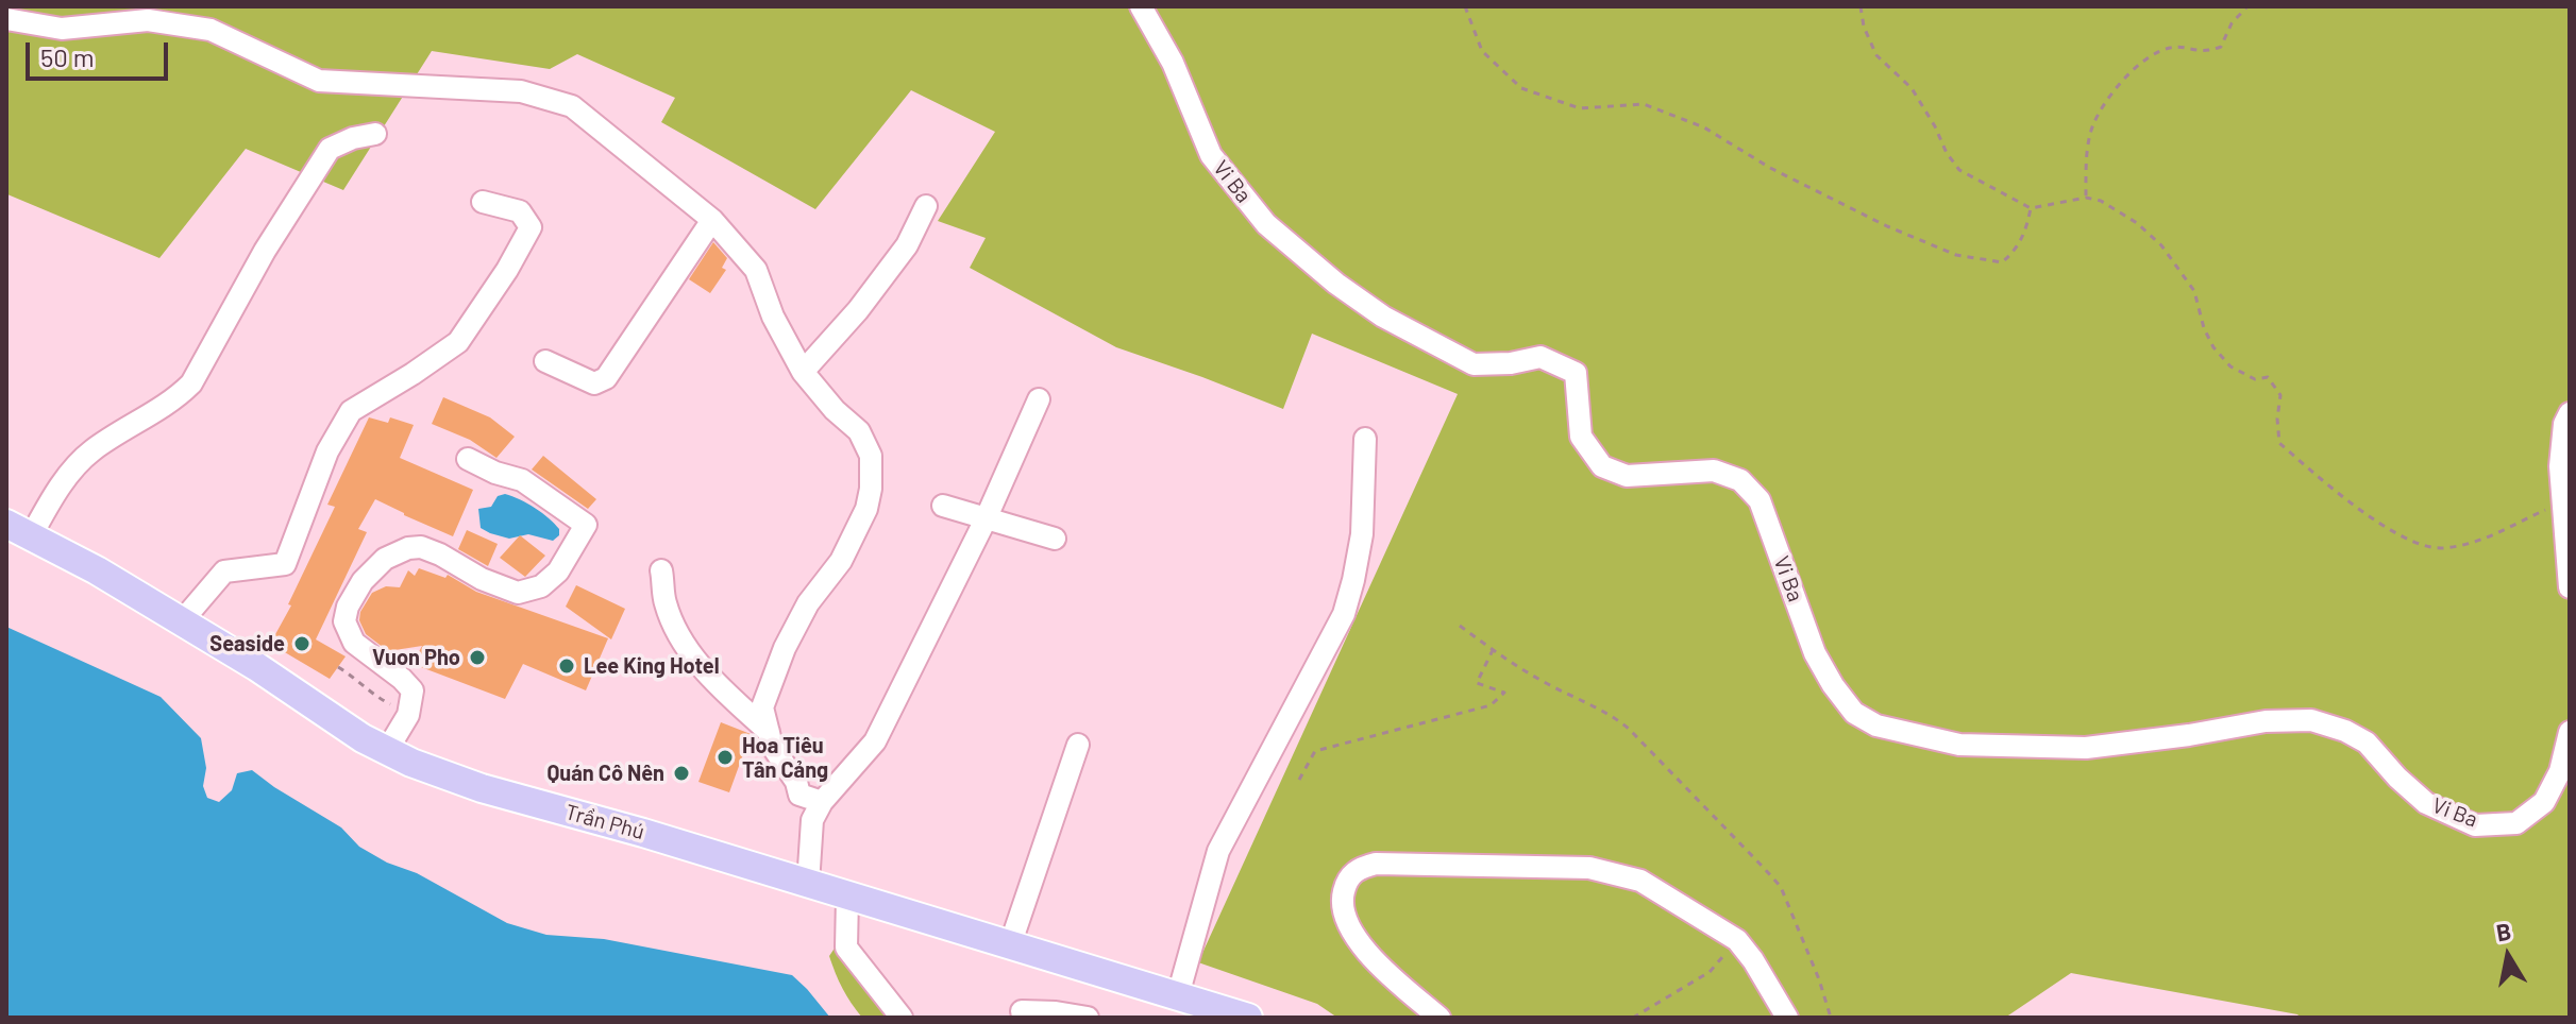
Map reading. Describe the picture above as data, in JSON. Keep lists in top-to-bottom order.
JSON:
{
  "streets": {
    "main road": ["Trần Phú"],
    "street": ["Vi Ba"]
  },
  "places": [
    "Seaside",
    "Vuon Pho",
    "Lee King Hotel",
    "Hoa Tiêu Tân Cảng",
    "Quán Cô Nên"
  ],
  "scale_bar": "50 m",
  "north": "top"
}
